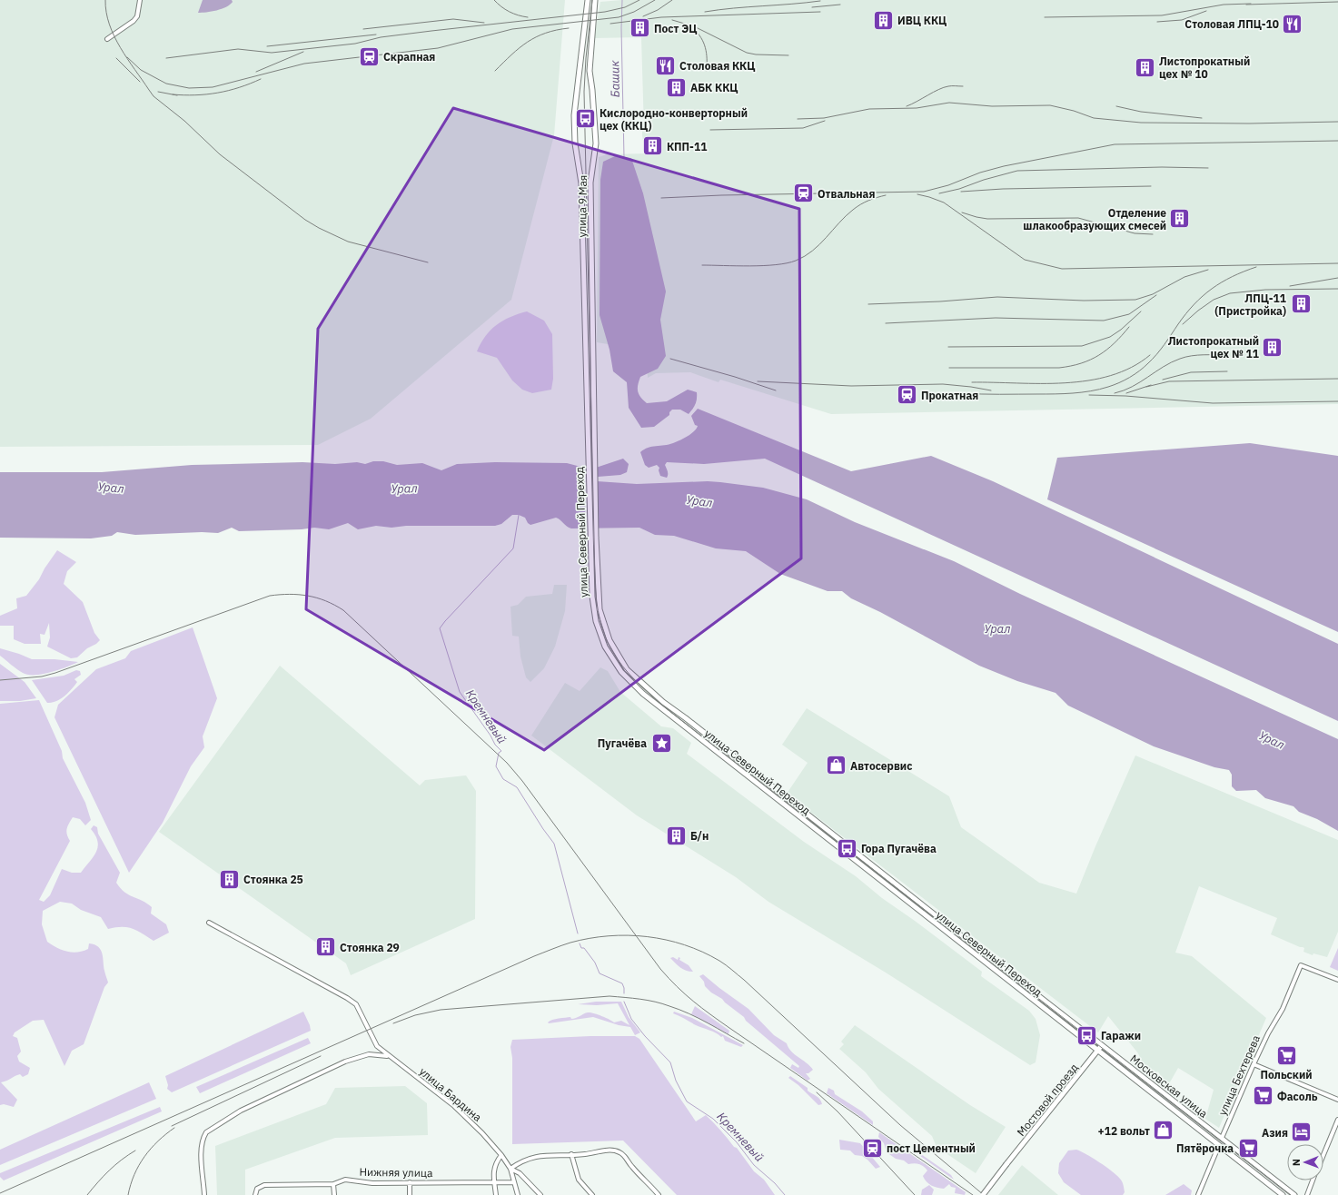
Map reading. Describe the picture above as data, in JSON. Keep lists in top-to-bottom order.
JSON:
{
  "streets": {
    "main road": [
      "улица 9 Мая",
      "улица Северный Переход",
      "улица Бехтерева",
      "Московская улица",
      "Мостовой проезд"
    ],
    "street": ["улица Бардина", "Нижняя улица"]
  },
  "crossings": [
    ["улица 9 Мая", "улица Северный Переход"],
    ["улица Северный Переход", "Московская улица"],
    ["улица Северный Переход", "Мостовой проезд"],
    ["улица Бехтерева", "Московская улица"],
    ["Московская улица", "Мостовой проезд"]
  ],
  "water": ["Башик", "Урал", "Кремневый"],
  "places": {
    "building": [
      "ИВЦ ККЦ",
      "Пост ЭЦ",
      "Листопрокатный цех № 10",
      "АБК ККЦ",
      "КПП-11",
      "Отделение шлакообразующих смесей",
      "ЛПЦ-11 (Пристройка)",
      "Листопрокатный цех № 11",
      "Б/н",
      "Стоянка 25",
      "Стоянка 29"
    ],
    "restaurant": ["Столовая ЛПЦ-10", "Столовая ККЦ"],
    "station": [
      "Скрапная",
      "Отвальная",
      "Прокатная",
      "пост Цементный"
    ],
    "bus stop": ["Кислородно-конверторный цех (ККЦ)", "Гора Пугачёва", "Гаражи"],
    "place": ["Пугачёва"],
    "shop": ["Автосервис", "+12 вольт"],
    "supermarket": ["Польский", "Фасоль", "Пятёрочка"],
    "hotel": ["Азия"]
  },
  "north": "left"
}
